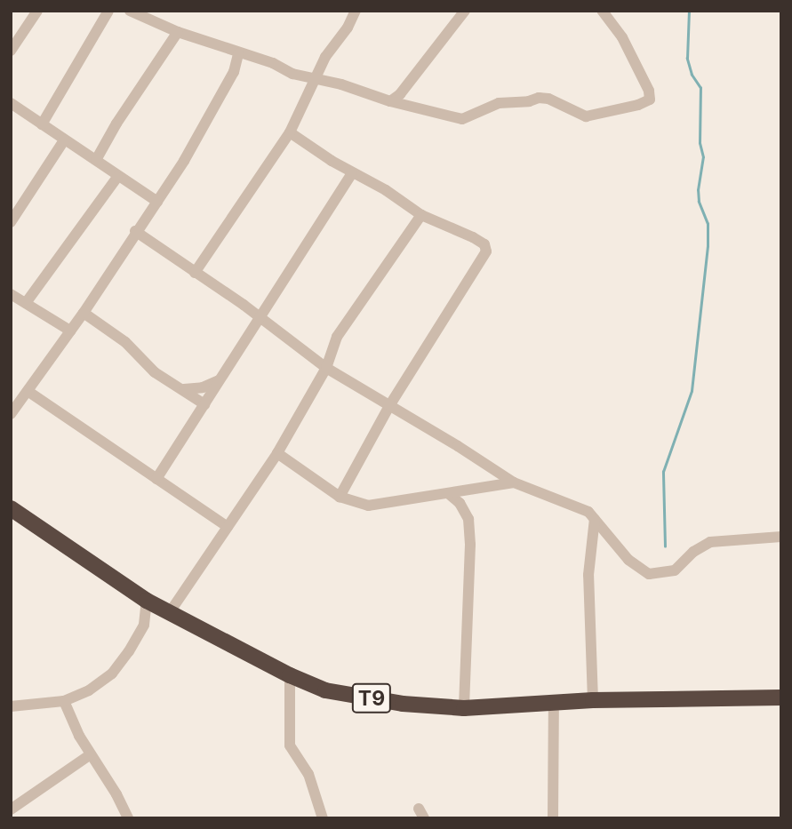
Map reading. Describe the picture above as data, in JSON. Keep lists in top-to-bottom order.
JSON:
{
  "streets": {
    "highway": ["T9"]
  }
}
